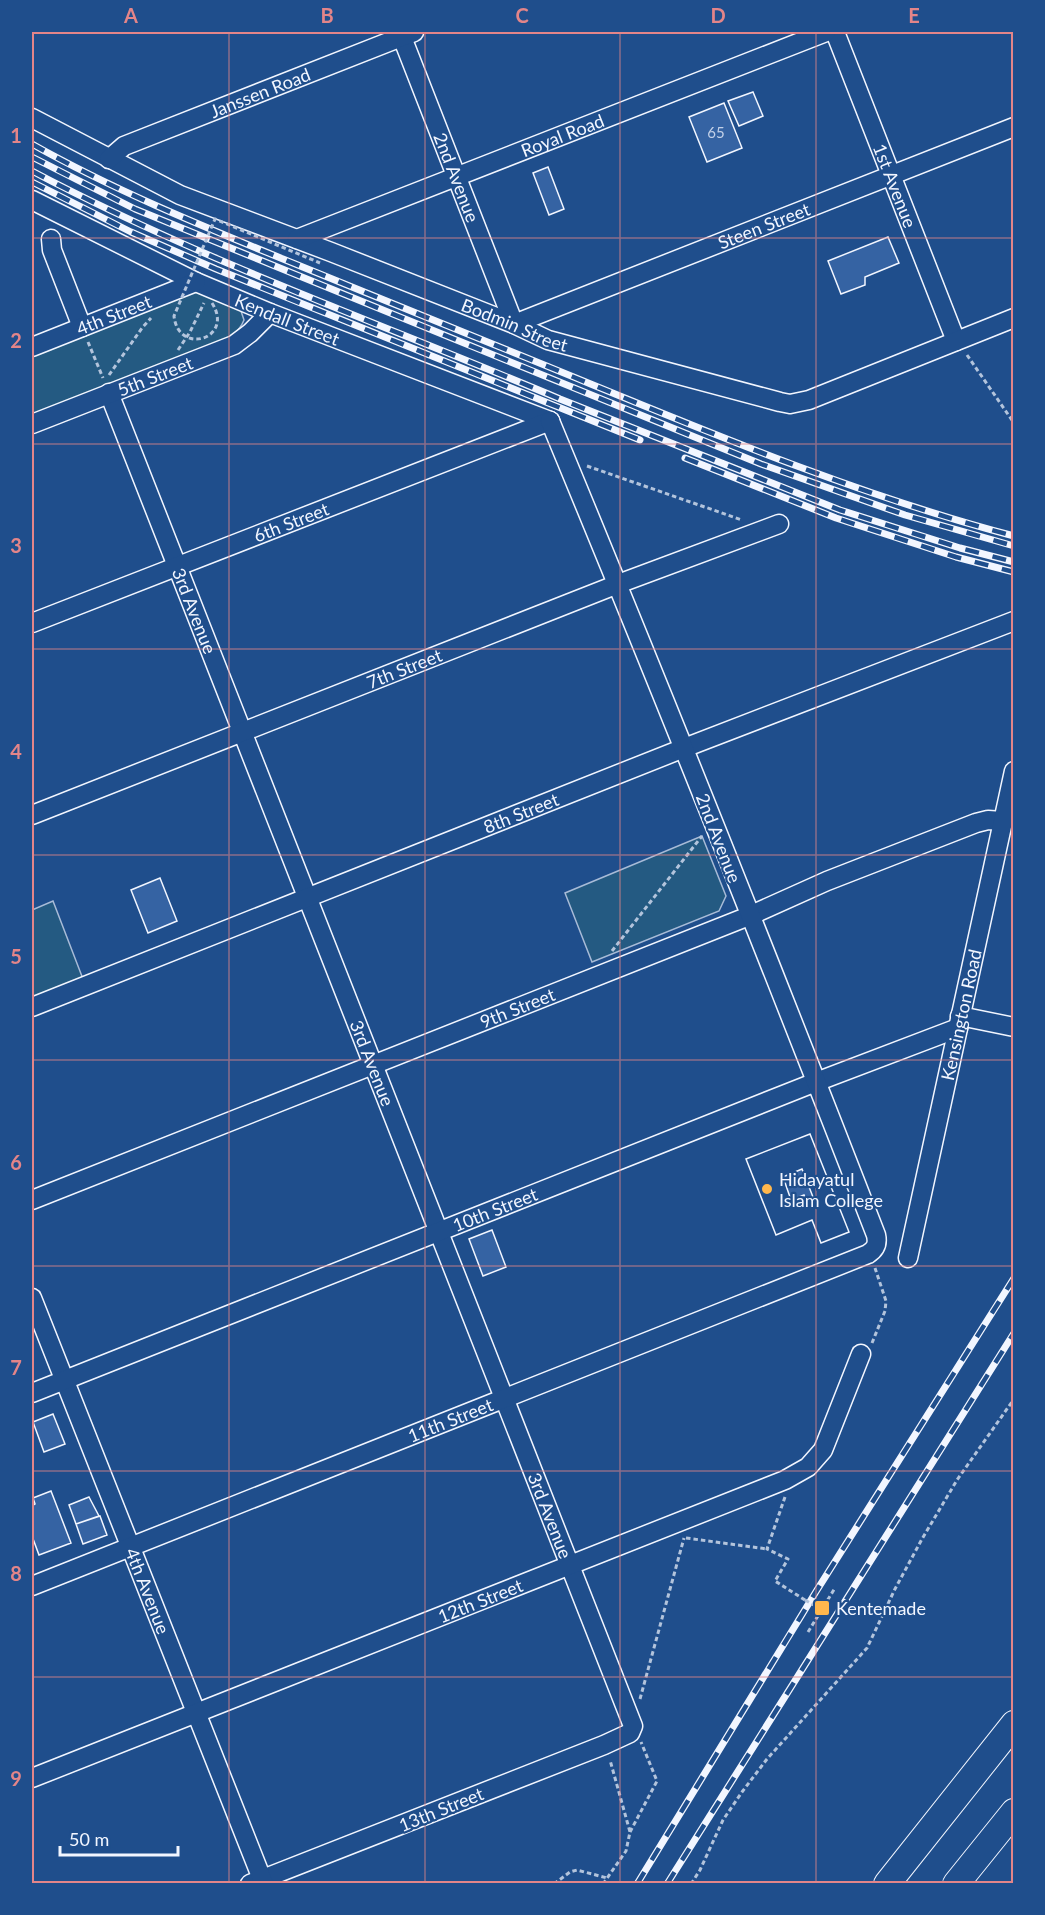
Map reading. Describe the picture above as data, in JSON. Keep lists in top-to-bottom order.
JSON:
{
  "streets": {
    "street": [
      "Janssen Road",
      "Royal Road",
      "2nd Avenue",
      "1st Avenue",
      "Steen Street",
      "4th Street",
      "Kendall Street",
      "Bodmin Street",
      "5th Street",
      "6th Street",
      "3rd Avenue",
      "7th Street",
      "8th Street",
      "9th Street",
      "Kensington Road",
      "10th Street",
      "11th Street",
      "4th Avenue",
      "12th Street",
      "13th Street"
    ]
  },
  "crossings": [
    ["Janssen Road", "2nd Avenue"],
    ["Janssen Road", "Bodmin Street"],
    ["Royal Road", "2nd Avenue"],
    ["Royal Road", "Bodmin Street"],
    ["2nd Avenue", "Steen Street"],
    ["2nd Avenue", "Kendall Street"],
    ["2nd Avenue", "Bodmin Street"],
    ["2nd Avenue", "6th Street"],
    ["2nd Avenue", "7th Street"],
    ["2nd Avenue", "8th Street"],
    ["2nd Avenue", "9th Street"],
    ["2nd Avenue", "10th Street"],
    ["2nd Avenue", "11th Street"],
    ["1st Avenue", "Steen Street"],
    ["1st Avenue", "Bodmin Street"],
    ["Steen Street", "Bodmin Street"],
    ["4th Street", "Kendall Street"],
    ["Kendall Street", "5th Street"],
    ["Kendall Street", "6th Street"],
    ["5th Street", "3rd Avenue"],
    ["6th Street", "3rd Avenue"],
    ["3rd Avenue", "7th Street"],
    ["3rd Avenue", "8th Street"],
    ["3rd Avenue", "9th Street"],
    ["3rd Avenue", "10th Street"],
    ["3rd Avenue", "11th Street"],
    ["3rd Avenue", "12th Street"],
    ["3rd Avenue", "13th Street"],
    ["9th Street", "Kensington Road"],
    ["Kensington Road", "10th Street"],
    ["10th Street", "4th Avenue"],
    ["11th Street", "4th Avenue"],
    ["4th Avenue", "12th Street"],
    ["4th Avenue", "13th Street"]
  ],
  "places": {
    "other": ["Hidayatul Islam College"],
    "transit": ["Kentemade"]
  },
  "house_numbers": ["65"],
  "scale_bar": "50 m",
  "grid": {
    "columns": [
      "A",
      "B",
      "C",
      "D",
      "E"
    ],
    "rows": [
      "1",
      "2",
      "3",
      "4",
      "5",
      "6",
      "7",
      "8",
      "9"
    ]
  }
}
